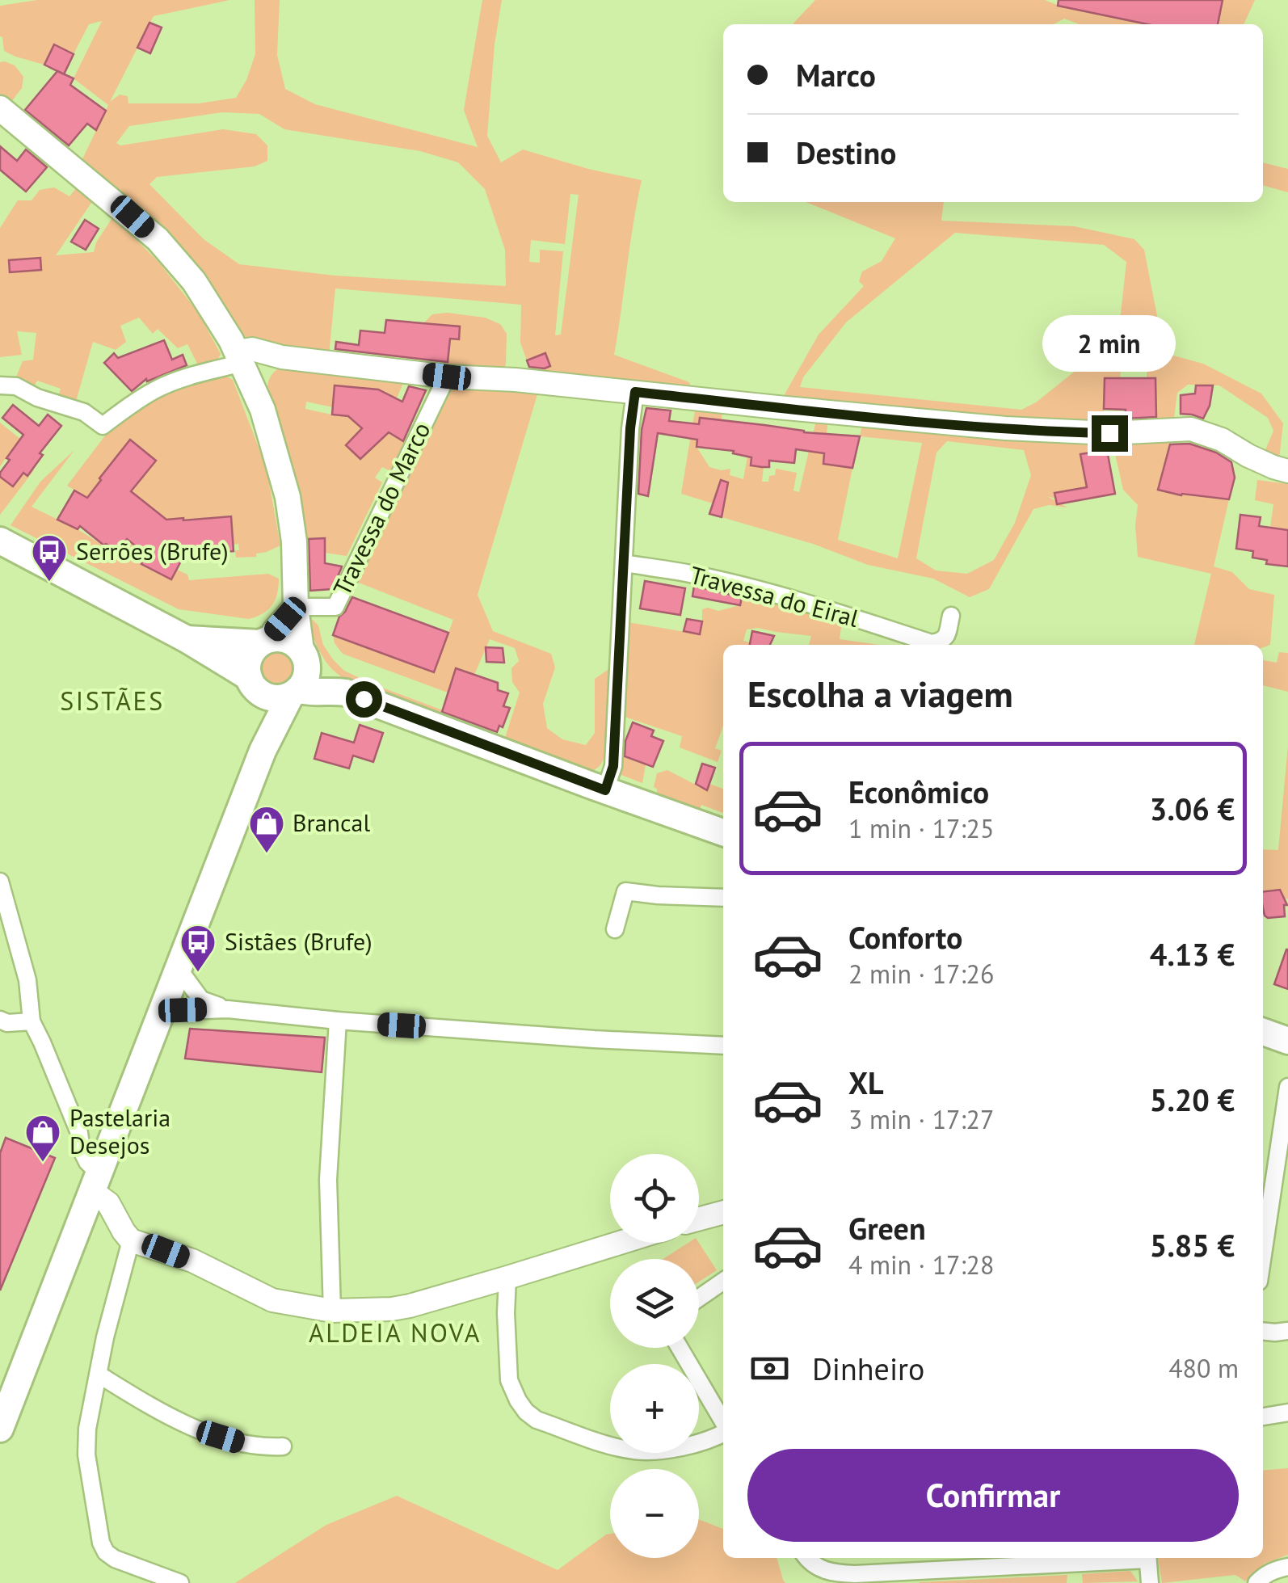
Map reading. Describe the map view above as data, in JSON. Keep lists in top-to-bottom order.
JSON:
{
  "streets": {
    "street": ["Travessa do Marco", "Travessa do Eiral"]
  },
  "districts": ["SISTÃES", "ALDEIA NOVA"],
  "places": {
    "bus stop": ["Serrões (Brufe)", "Sistães (Brufe)"],
    "shop": ["Brancal", "Pastelaria Desejos"]
  },
  "page": {
    "banner": ["Marco", "Destino"],
    "bubble": "2 min",
    "heading": "Escolha a viagem",
    "list": [
      {
        "name": "Econômico",
        "note": "1 min · 17:25",
        "value": "3.06 €"
      },
      {
        "name": "Conforto",
        "note": "2 min · 17:26",
        "value": "4.13 €"
      },
      {
        "name": "XL",
        "note": "3 min · 17:27",
        "value": "5.20 €"
      },
      {
        "name": "Green",
        "note": "4 min · 17:28",
        "value": "5.85 €"
      }
    ],
    "map_buttons": ["+", "−"],
    "pay": ["Dinheiro", "480 m"],
    "buttons": "Confirmar"
  }
}
